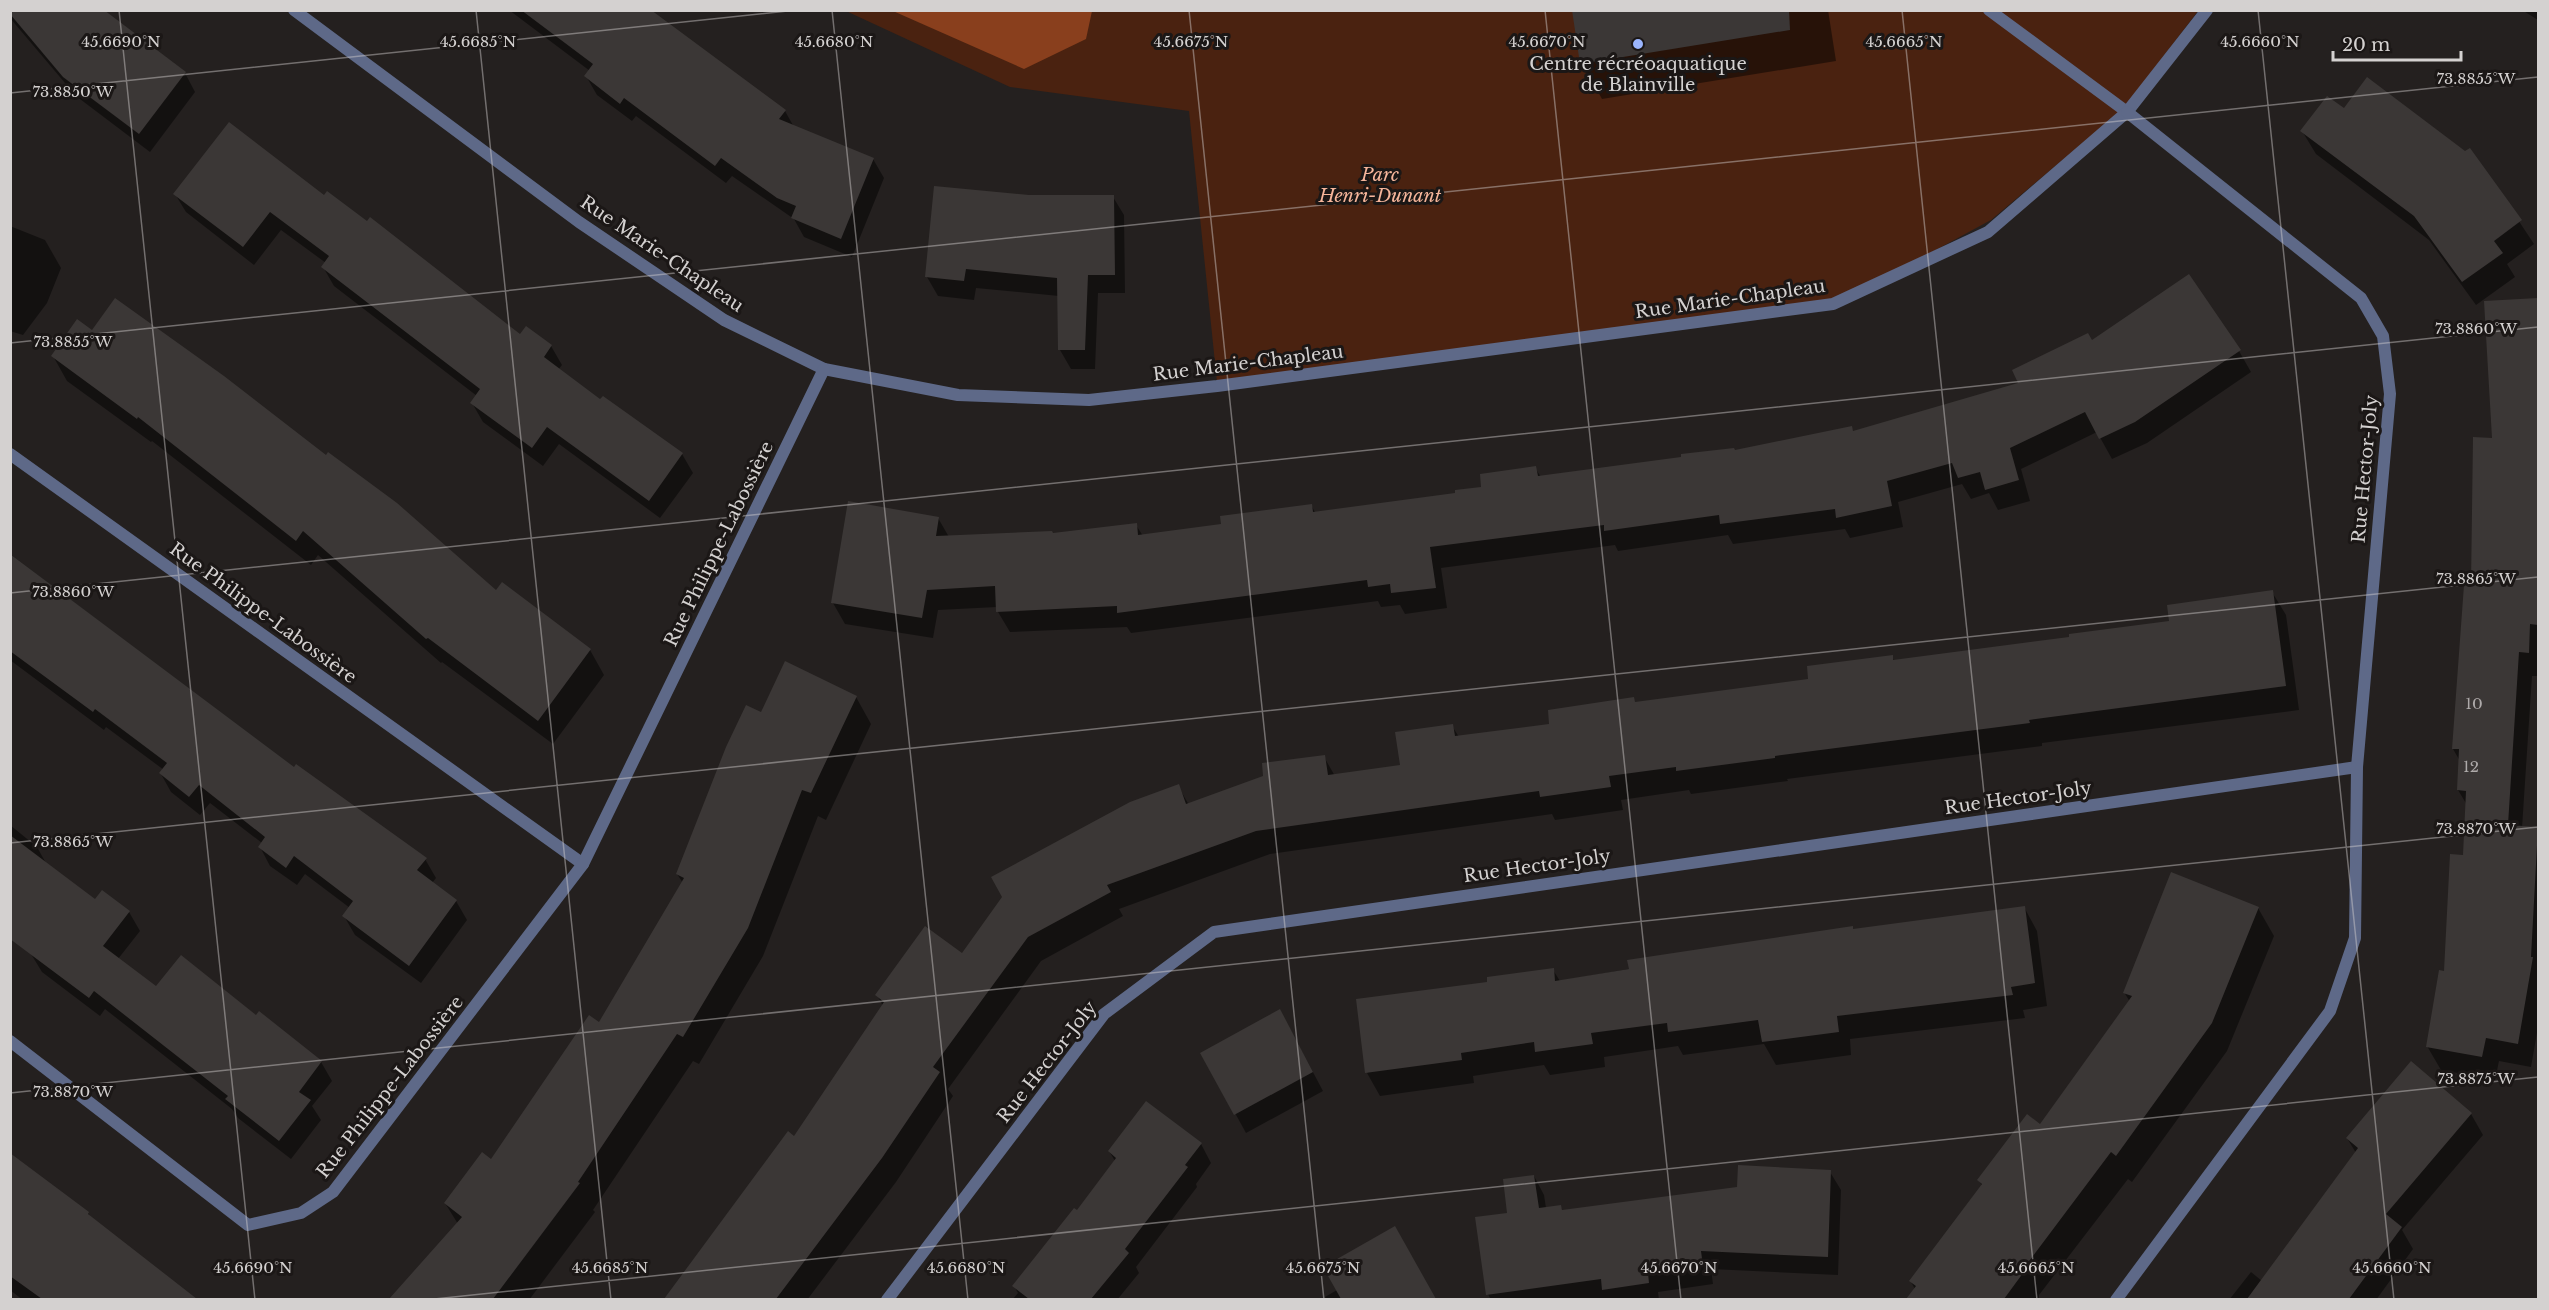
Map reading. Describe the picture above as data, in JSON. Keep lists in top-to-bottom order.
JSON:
{
  "streets": {
    "street": ["Rue Marie-Chapleau", "Rue Hector-Joly", "Rue Philippe-Labossière"]
  },
  "crossings": [
    ["Rue Marie-Chapleau", "Rue Hector-Joly"],
    ["Rue Marie-Chapleau", "Rue Philippe-Labossière"]
  ],
  "parks": ["Parc Henri-Dunant"],
  "places": ["Centre récréoaquatique de Blainville"],
  "house_numbers": ["10", "12"],
  "scale_bar": "20 m",
  "coordinates": [
    "45.6690°N",
    "45.6685°N",
    "45.6680°N",
    "45.6675°N",
    "45.6670°N",
    "45.6665°N",
    "45.6660°N",
    "73.8855°W",
    "73.8850°W",
    "73.8860°W",
    "73.8865°W",
    "73.8870°W",
    "73.8875°W"
  ]
}
